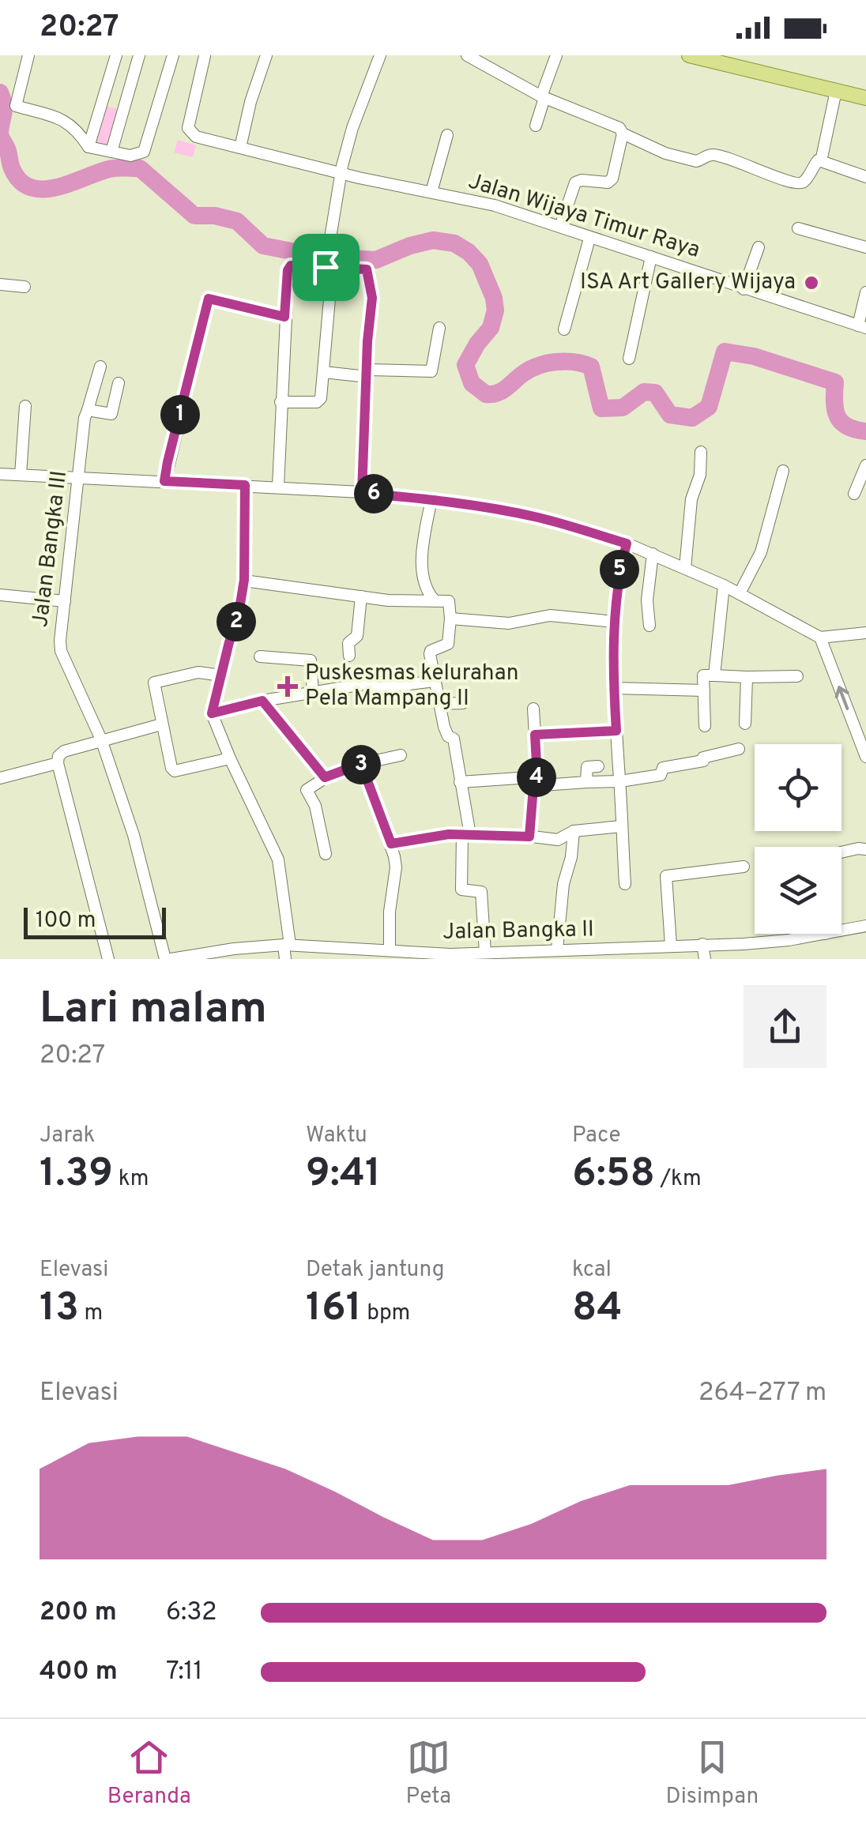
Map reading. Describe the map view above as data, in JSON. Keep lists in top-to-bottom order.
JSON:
{
  "streets": {
    "street": ["Jalan Wijaya Timur Raya", "Jalan Bangka III", "Jalan Bangka II"]
  },
  "crossings": [
    ["Jalan Bangka III", "Jalan Bangka II"]
  ],
  "places": {
    "other": ["ISA Art Gallery Wijaya"],
    "health": ["Puskesmas kelurahan Pela Mampang II"]
  },
  "scale_bar": "100 m",
  "page": {
    "status": "20:27",
    "pins": [
      "1",
      "6",
      "5",
      "2",
      "3",
      "4"
    ],
    "scale": "100 m",
    "heading": ["Lari malam", "20:27"],
    "stats": [
      ["Jarak", "1.39 km"],
      ["Waktu", "9:41"],
      ["Pace", "6:58 /km"],
      ["Elevasi", "13 m"],
      ["Detak jantung", "161 bpm"],
      ["kcal", "84"]
    ],
    "chart": ["Elevasi", "264–277 m"],
    "list": [
      {
        "name": "200 m",
        "note": "6:32"
      },
      {
        "name": "400 m",
        "note": "7:11"
      }
    ],
    "tabs": ["Beranda", "Peta", "Disimpan"]
  }
}
